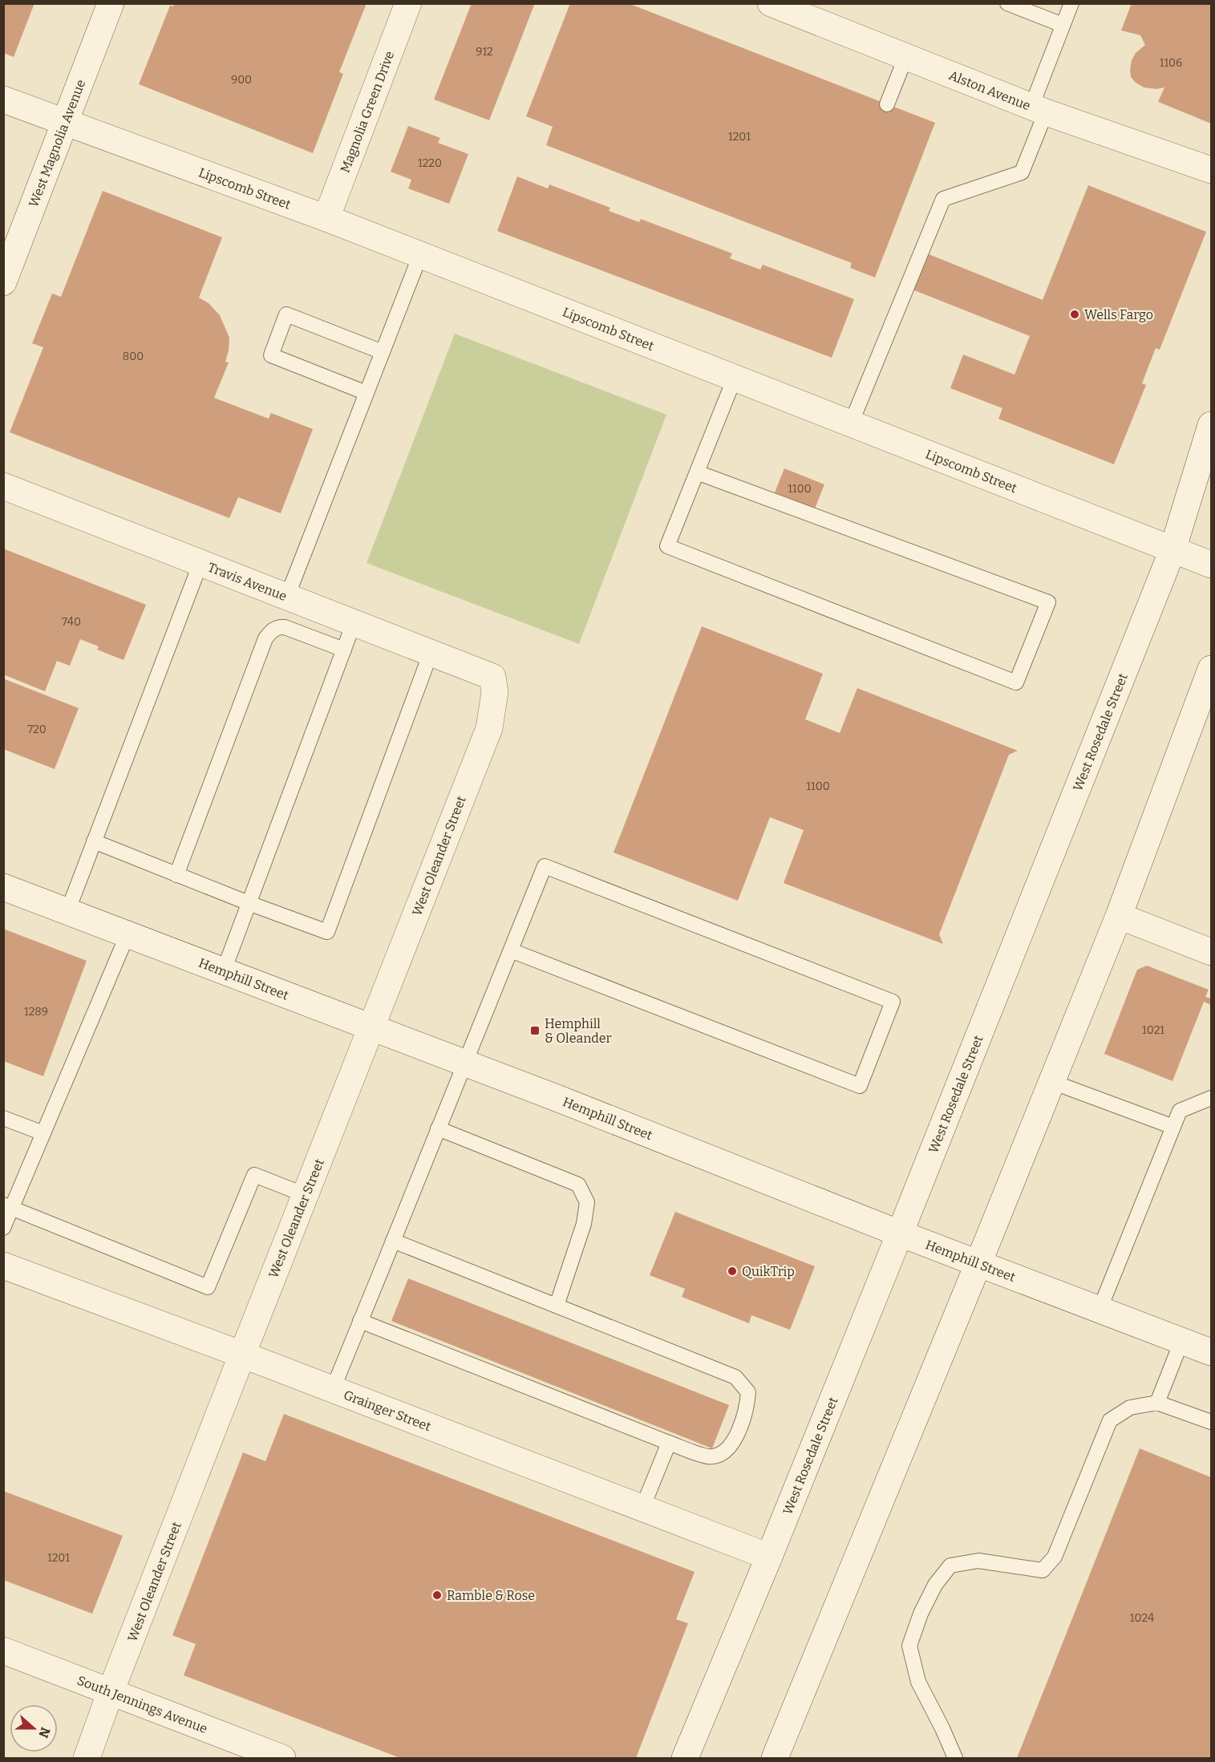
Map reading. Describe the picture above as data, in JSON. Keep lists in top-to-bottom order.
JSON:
{
  "streets": {
    "street": [
      "Alston Avenue",
      "Magnolia Green Drive",
      "West Magnolia Avenue",
      "Lipscomb Street",
      "Travis Avenue",
      "West Rosedale Street",
      "West Oleander Street",
      "Hemphill Street",
      "Grainger Street",
      "South Jennings Avenue"
    ]
  },
  "crossings": [
    ["Magnolia Green Drive", "Lipscomb Street"],
    ["West Magnolia Avenue", "Lipscomb Street"],
    ["Lipscomb Street", "West Rosedale Street"],
    ["Travis Avenue", "West Oleander Street"],
    ["West Rosedale Street", "Hemphill Street"],
    ["West Rosedale Street", "Grainger Street"],
    ["West Oleander Street", "Hemphill Street"],
    ["West Oleander Street", "Grainger Street"],
    ["West Oleander Street", "South Jennings Avenue"]
  ],
  "places": {
    "other": ["Wells Fargo", "QuikTrip", "Ramble & Rose"],
    "transit": ["Hemphill & Oleander"]
  },
  "house_numbers": [
    "912",
    "1106",
    "900",
    "1201",
    "1220",
    "800",
    "1100",
    "740",
    "720",
    "1100",
    "1289",
    "1021",
    "1201",
    "1024"
  ],
  "north": "right"
}
